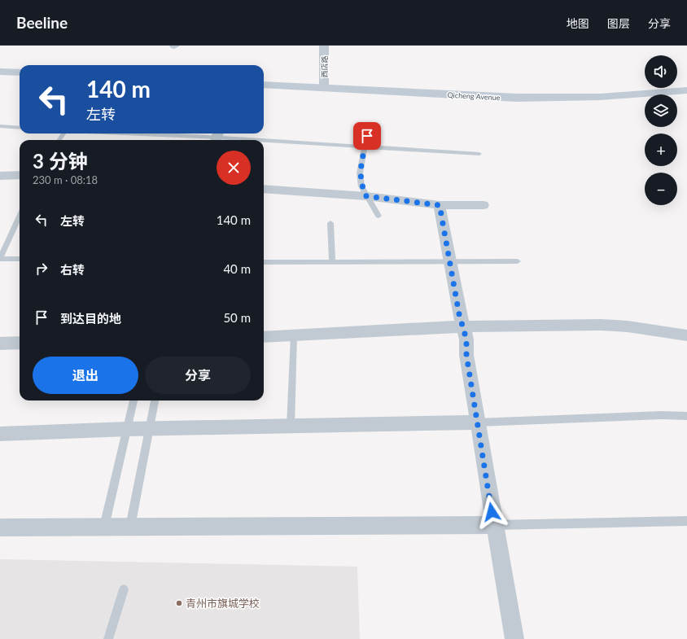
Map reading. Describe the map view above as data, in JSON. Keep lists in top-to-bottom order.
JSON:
{
  "streets": {
    "main road": ["Qicheng Avenue"],
    "street": ["西店路"]
  },
  "crossings": [
    ["西店路", "Qicheng Avenue"]
  ],
  "places": ["青州市旗城学校"],
  "page": {
    "header": "Beeline",
    "nav": ["地图", "图层", "分享"],
    "map_buttons": ["+", "−"],
    "turn": ["140 m", "左转"],
    "heading": ["3 分钟", "230 m · 08:18"],
    "list": [
      {
        "name": "左转",
        "value": "140 m"
      },
      {
        "name": "右转",
        "value": "40 m"
      },
      {
        "name": "到达目的地",
        "value": "50 m"
      }
    ],
    "buttons": ["退出", "分享"]
  }
}
